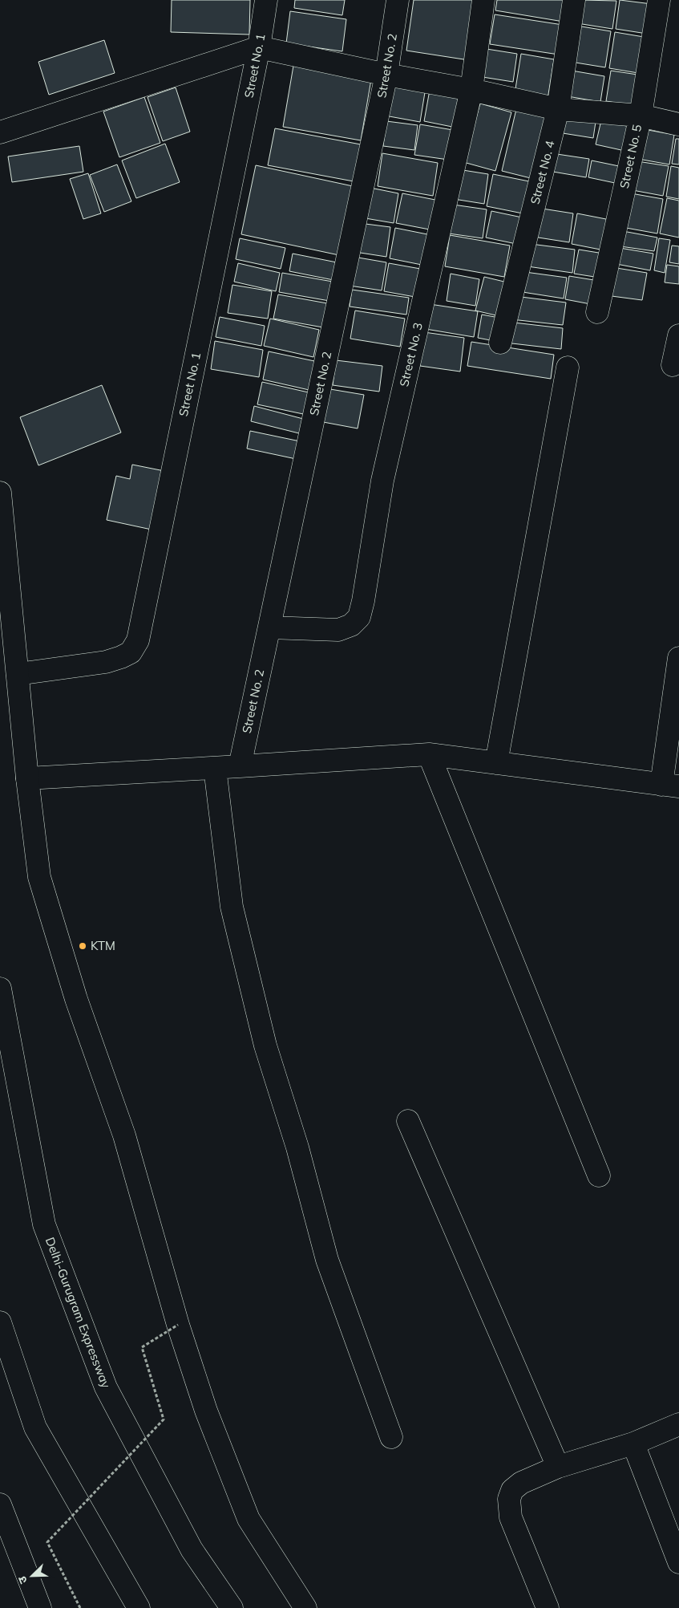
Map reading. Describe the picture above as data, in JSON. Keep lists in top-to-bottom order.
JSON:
{
  "streets": {
    "main road": [
      "Street No. 1",
      "Street No. 2",
      "Street No. 5",
      "Street No. 4",
      "Street No. 3",
      "Delhi-Gurugram Expressway"
    ]
  },
  "crossings": [
    ["Street No. 2", "Street No. 3"]
  ],
  "places": ["KTM"],
  "north": "bottom left"
}
